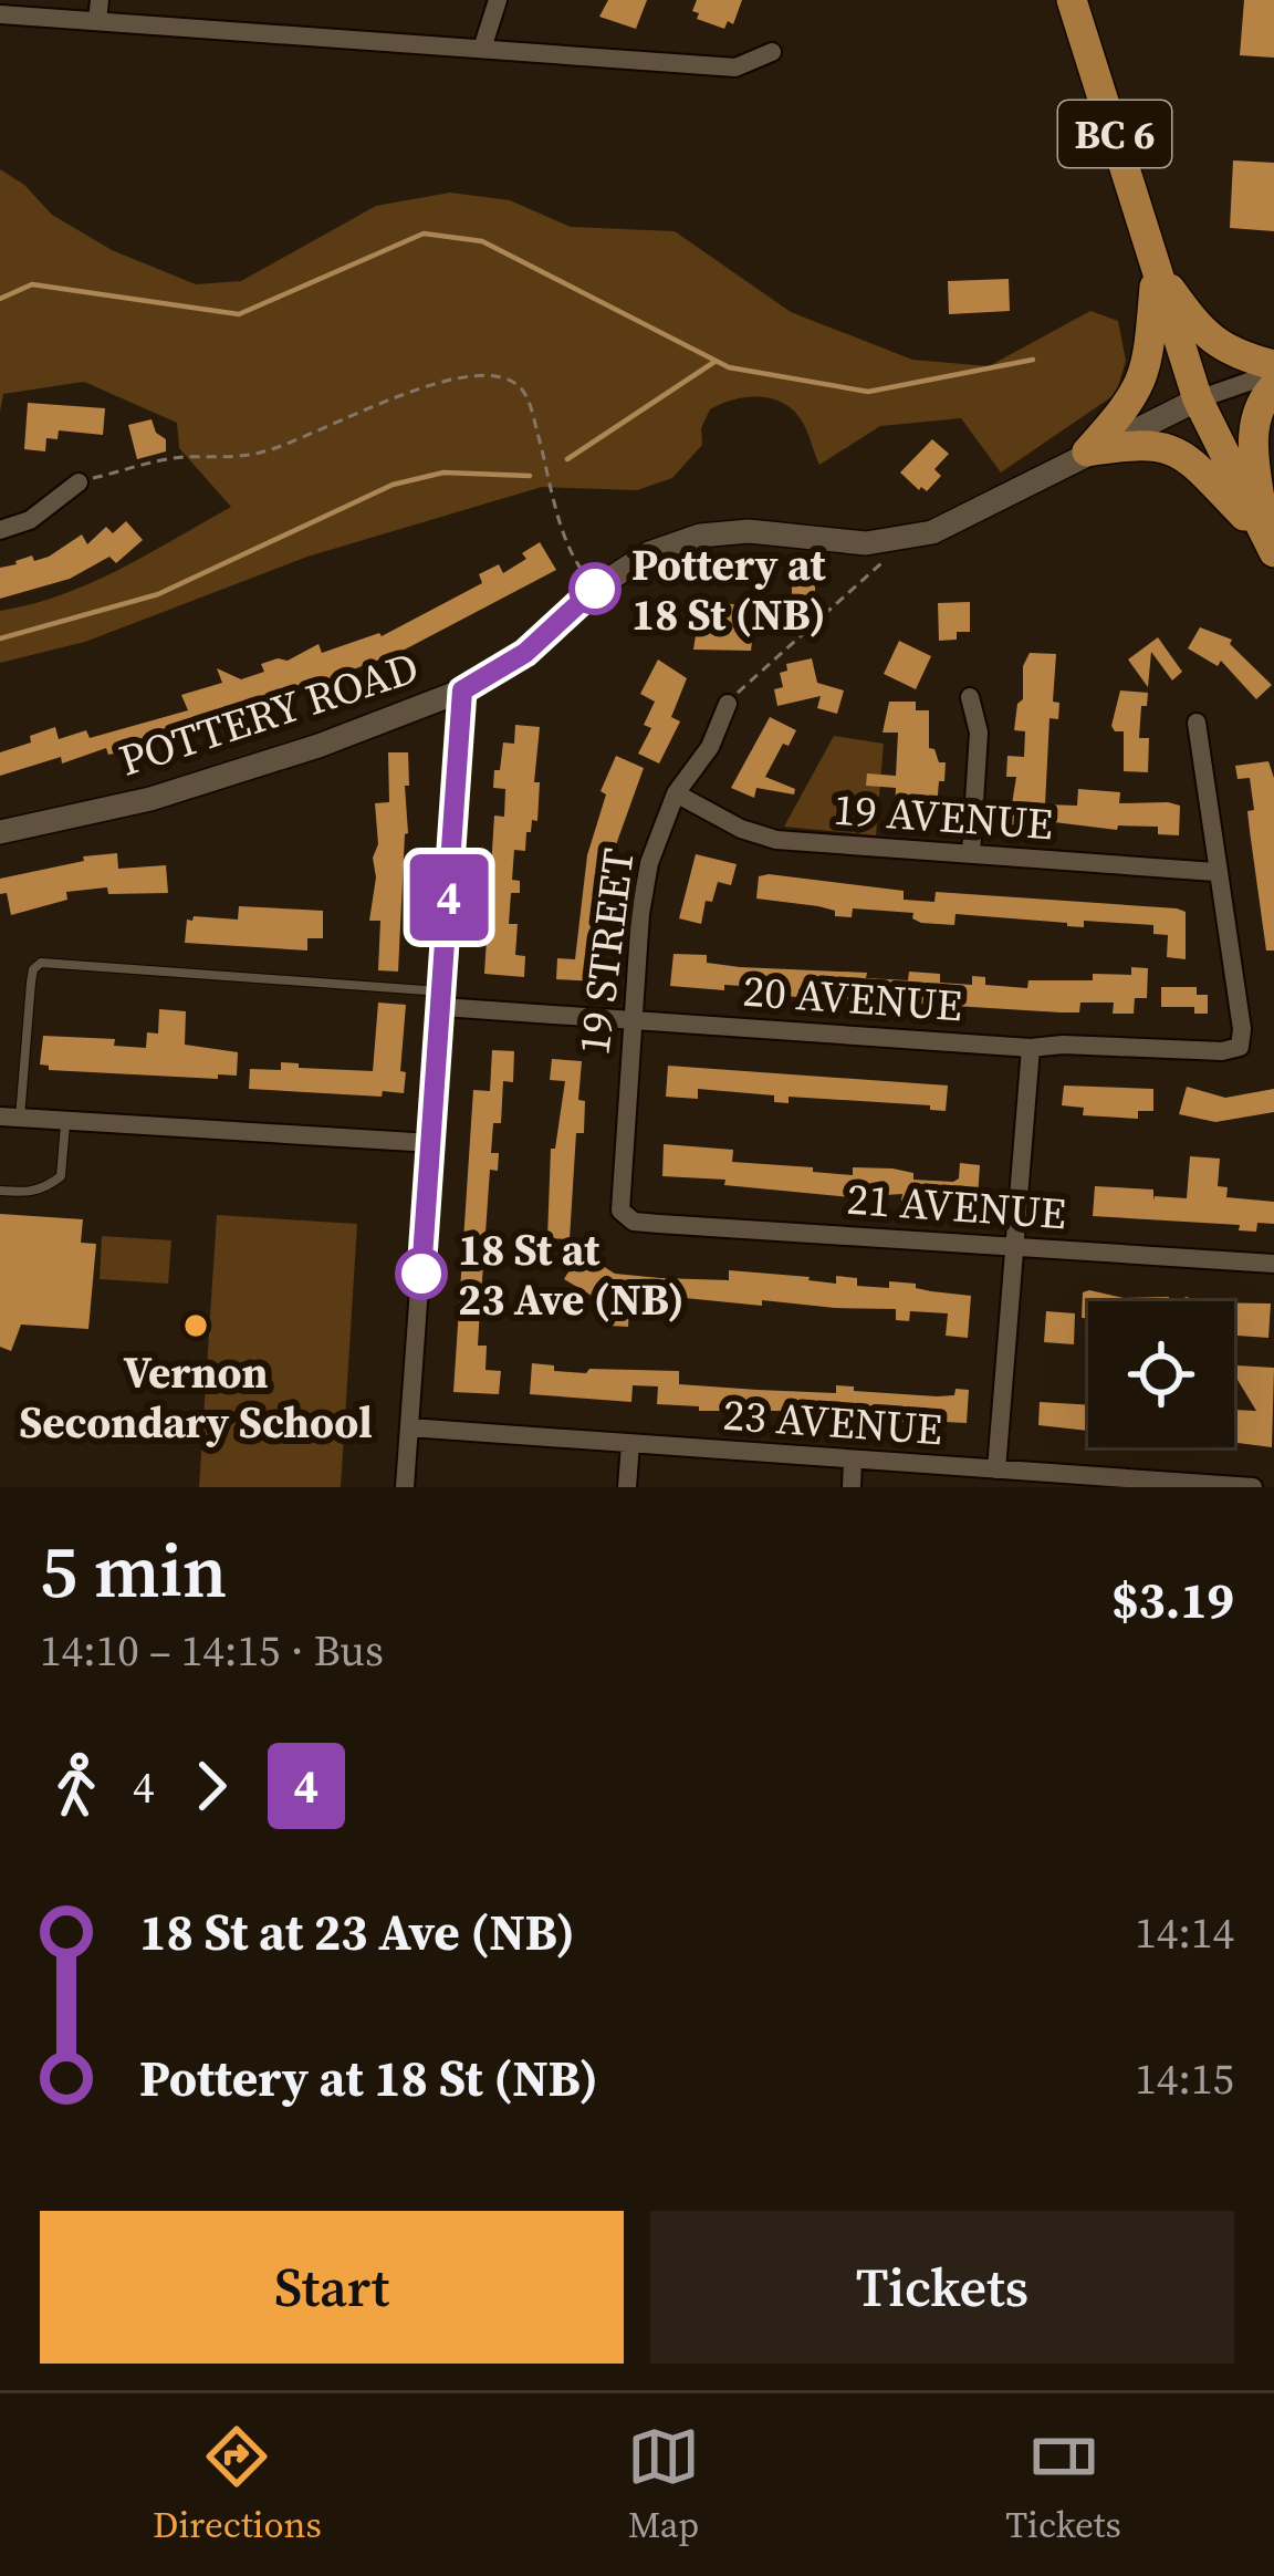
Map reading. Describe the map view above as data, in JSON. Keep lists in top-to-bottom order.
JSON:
{
  "streets": {
    "main road": ["BC 6"],
    "street": [
      "POTTERY ROAD",
      "19 AVENUE",
      "19 STREET",
      "20 AVENUE",
      "21 AVENUE",
      "23 AVENUE"
    ]
  },
  "crossings": [
    ["BC 6", "POTTERY ROAD"],
    ["19 AVENUE", "19 STREET"],
    ["19 AVENUE", "20 AVENUE"],
    ["19 STREET", "20 AVENUE"],
    ["19 STREET", "21 AVENUE"]
  ],
  "places": ["Pottery at 18 St (NB)", "18 St at 23 Ave (NB)", "Vernon Secondary School"],
  "lines": ["bus line 4"],
  "page": {
    "on_map": "4",
    "heading": ["5 min", "14:10 – 14:15 · Bus", "$3.19"],
    "legs": ["4", "4"],
    "list": [
      {
        "name": "18 St at 23 Ave (NB)",
        "value": "14:14"
      },
      {
        "name": "Pottery at 18 St (NB)",
        "value": "14:15"
      }
    ],
    "buttons": ["Start", "Tickets"],
    "tabs": ["Directions", "Map", "Tickets"]
  }
}
